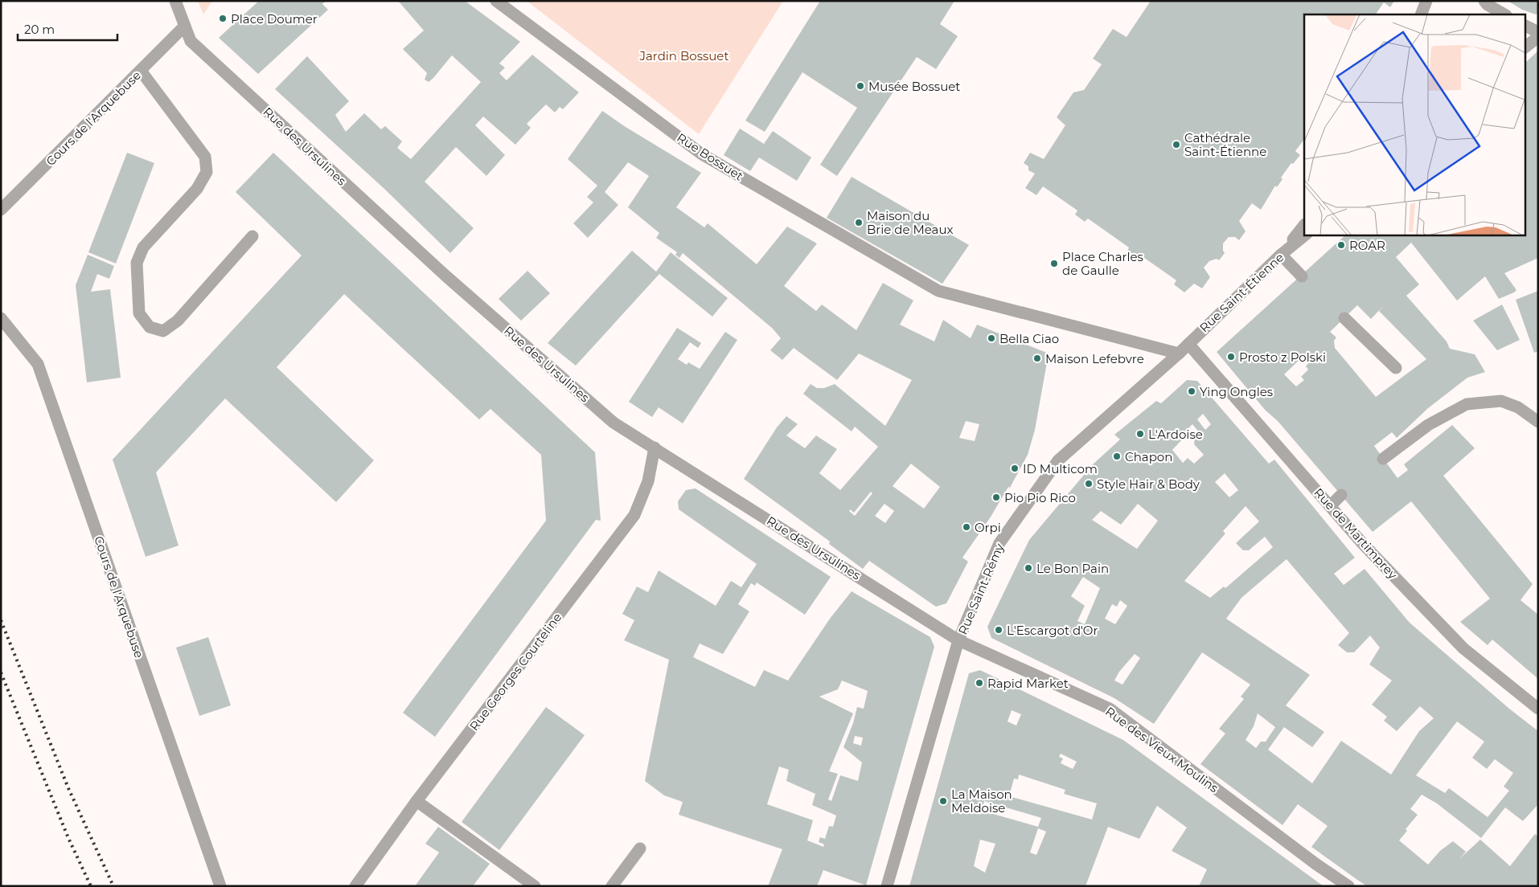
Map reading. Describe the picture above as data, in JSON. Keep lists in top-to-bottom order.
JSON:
{
  "streets": {
    "street": [
      "Cours de l'Arquebuse",
      "Rue des Ursulines",
      "Rue Bossuet",
      "Rue Saint-Étienne",
      "Rue de Martimprey",
      "Rue Saint-Rémy",
      "Rue Georges Courteline",
      "Rue des Vieux Moulins"
    ]
  },
  "crossings": [
    ["Cours de l'Arquebuse", "Rue des Ursulines"],
    ["Rue des Ursulines", "Rue Saint-Rémy"],
    ["Rue des Ursulines", "Rue Georges Courteline"],
    ["Rue des Ursulines", "Rue des Vieux Moulins"],
    ["Rue Bossuet", "Rue Saint-Étienne"],
    ["Rue Bossuet", "Rue Saint-Rémy"],
    ["Rue Saint-Étienne", "Rue de Martimprey"],
    ["Rue Saint-Étienne", "Rue Saint-Rémy"],
    ["Rue Saint-Rémy", "Rue des Vieux Moulins"]
  ],
  "parks": ["Jardin Bossuet"],
  "places": [
    "Place Doumer",
    "Musée Bossuet",
    "Cathédrale Saint-Étienne",
    "Maison du Brie de Meaux",
    "ROAR",
    "Place Charles de Gaulle",
    "Bella Ciao",
    "Prosto z Polski",
    "Maison Lefebvre",
    "Ying Ongles",
    "L'Ardoise",
    "Chapon",
    "ID Multicom",
    "Style Hair & Body",
    "Pio Pio Rico",
    "Orpi",
    "Le Bon Pain",
    "L'Escargot d'Or",
    "Rapid Market",
    "La Maison Meldoise"
  ],
  "scale_bar": "20 m"
}
